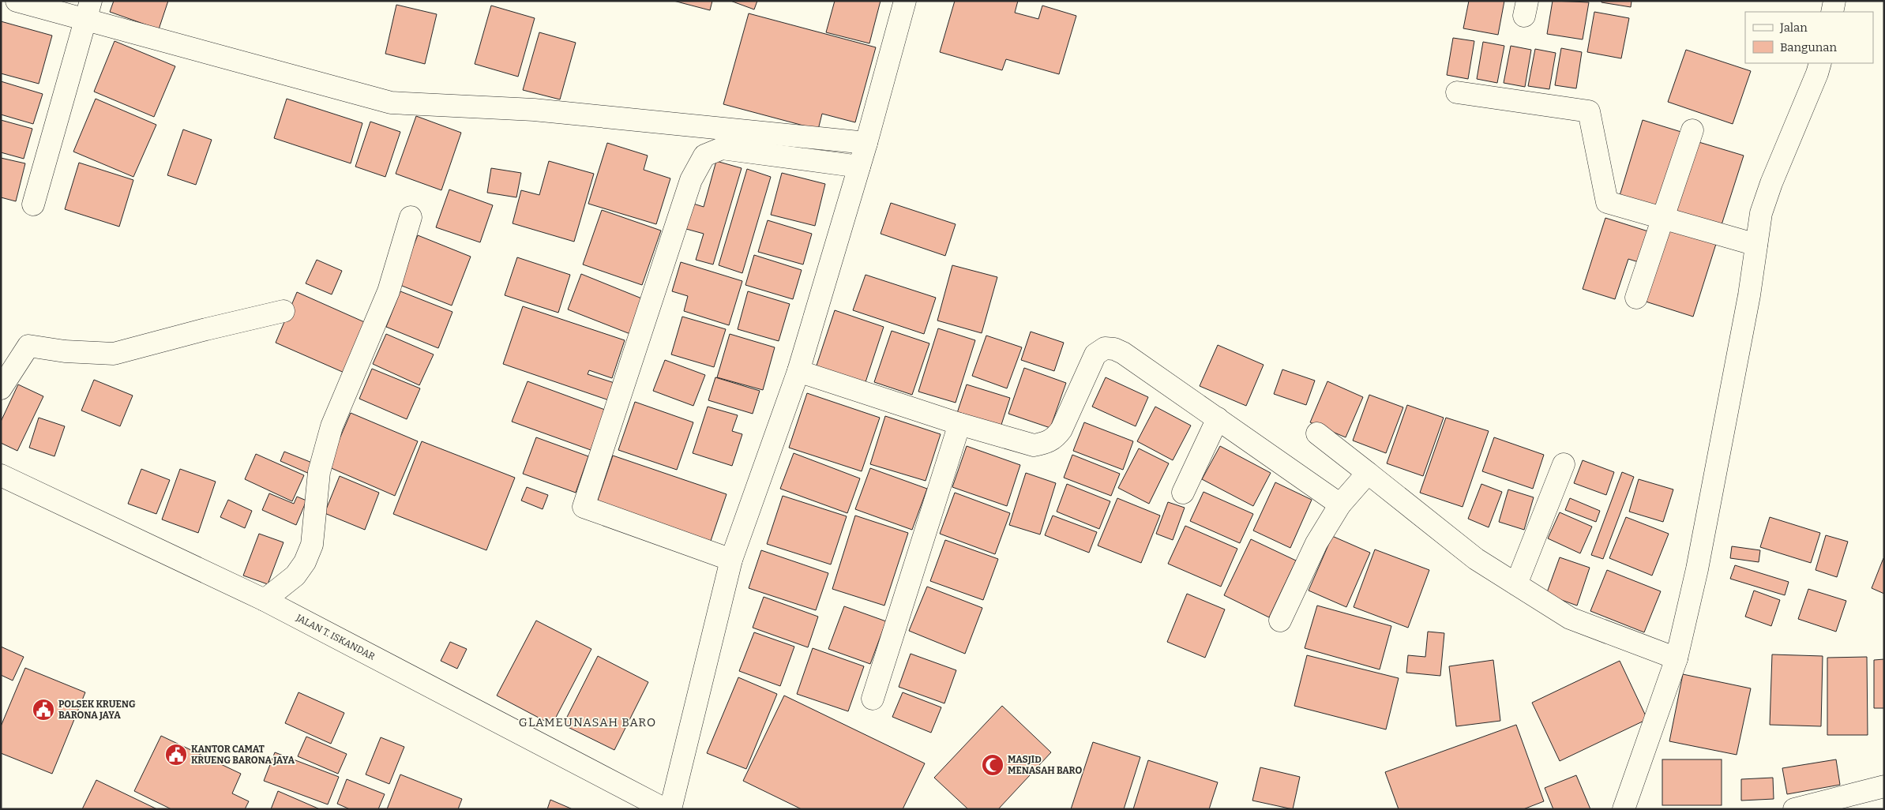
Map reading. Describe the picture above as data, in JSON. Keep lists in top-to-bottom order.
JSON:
{
  "streets": {
    "street": ["JALAN T. ISKANDAR"]
  },
  "districts": ["GLAMEUNASAH BARO"],
  "places": {
    "public building": ["POLSEK KRUENG BARONA JAYA", "KANTOR CAMAT KRUENG BARONA JAYA"],
    "mosque": ["MASJID MENASAH BARO"]
  },
  "legend": ["Jalan", "Bangunan"]
}
